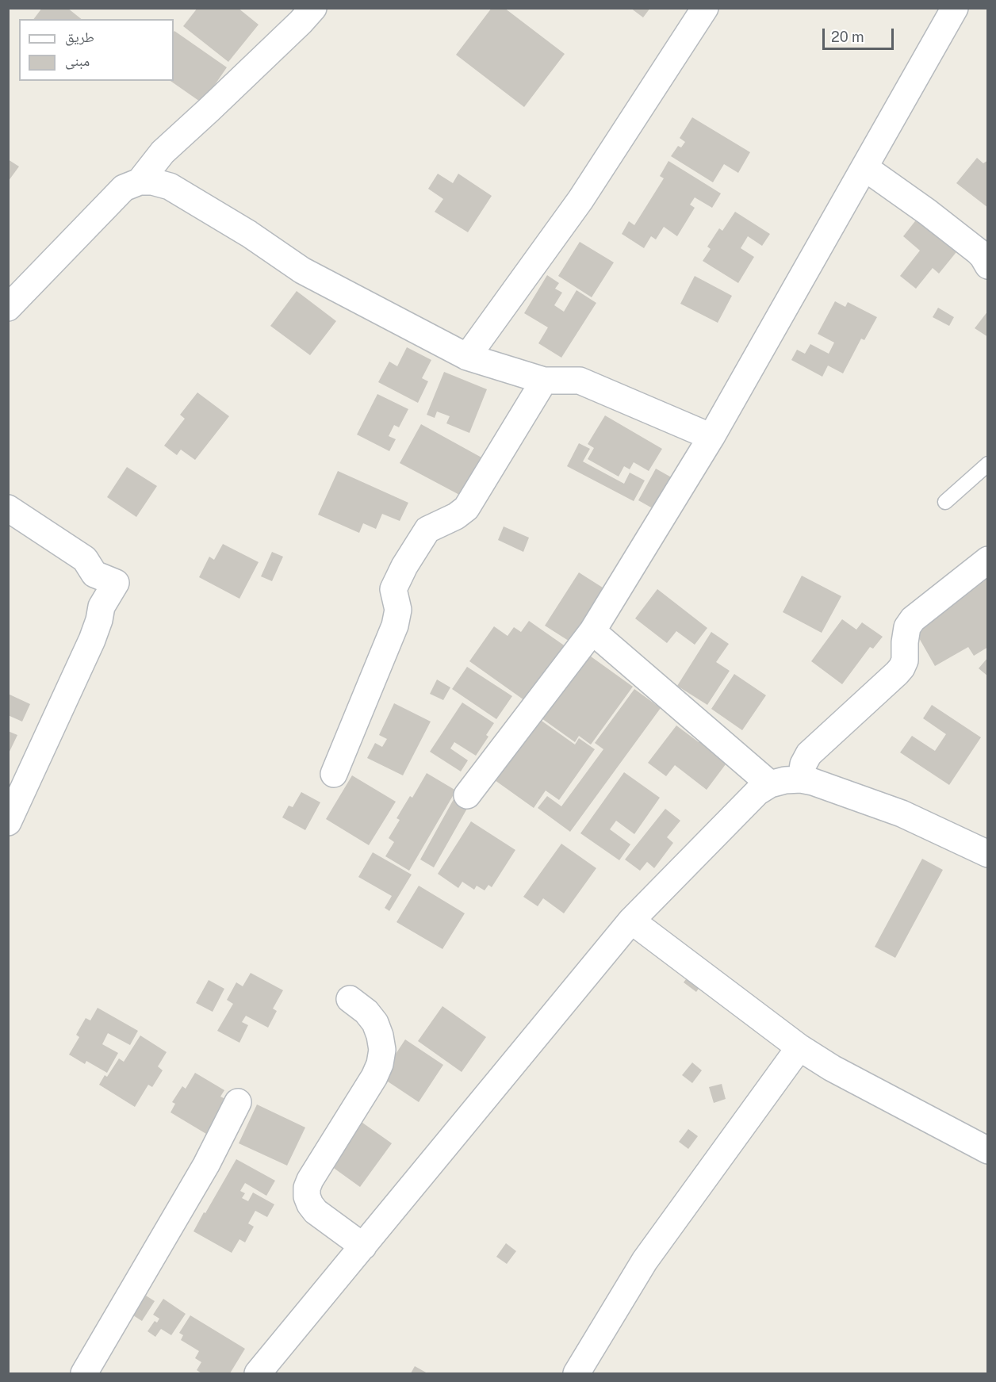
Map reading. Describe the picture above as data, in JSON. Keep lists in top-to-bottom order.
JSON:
{
  "legend": ["طريق", "مبنى"],
  "scale_bar": "20 m"
}
